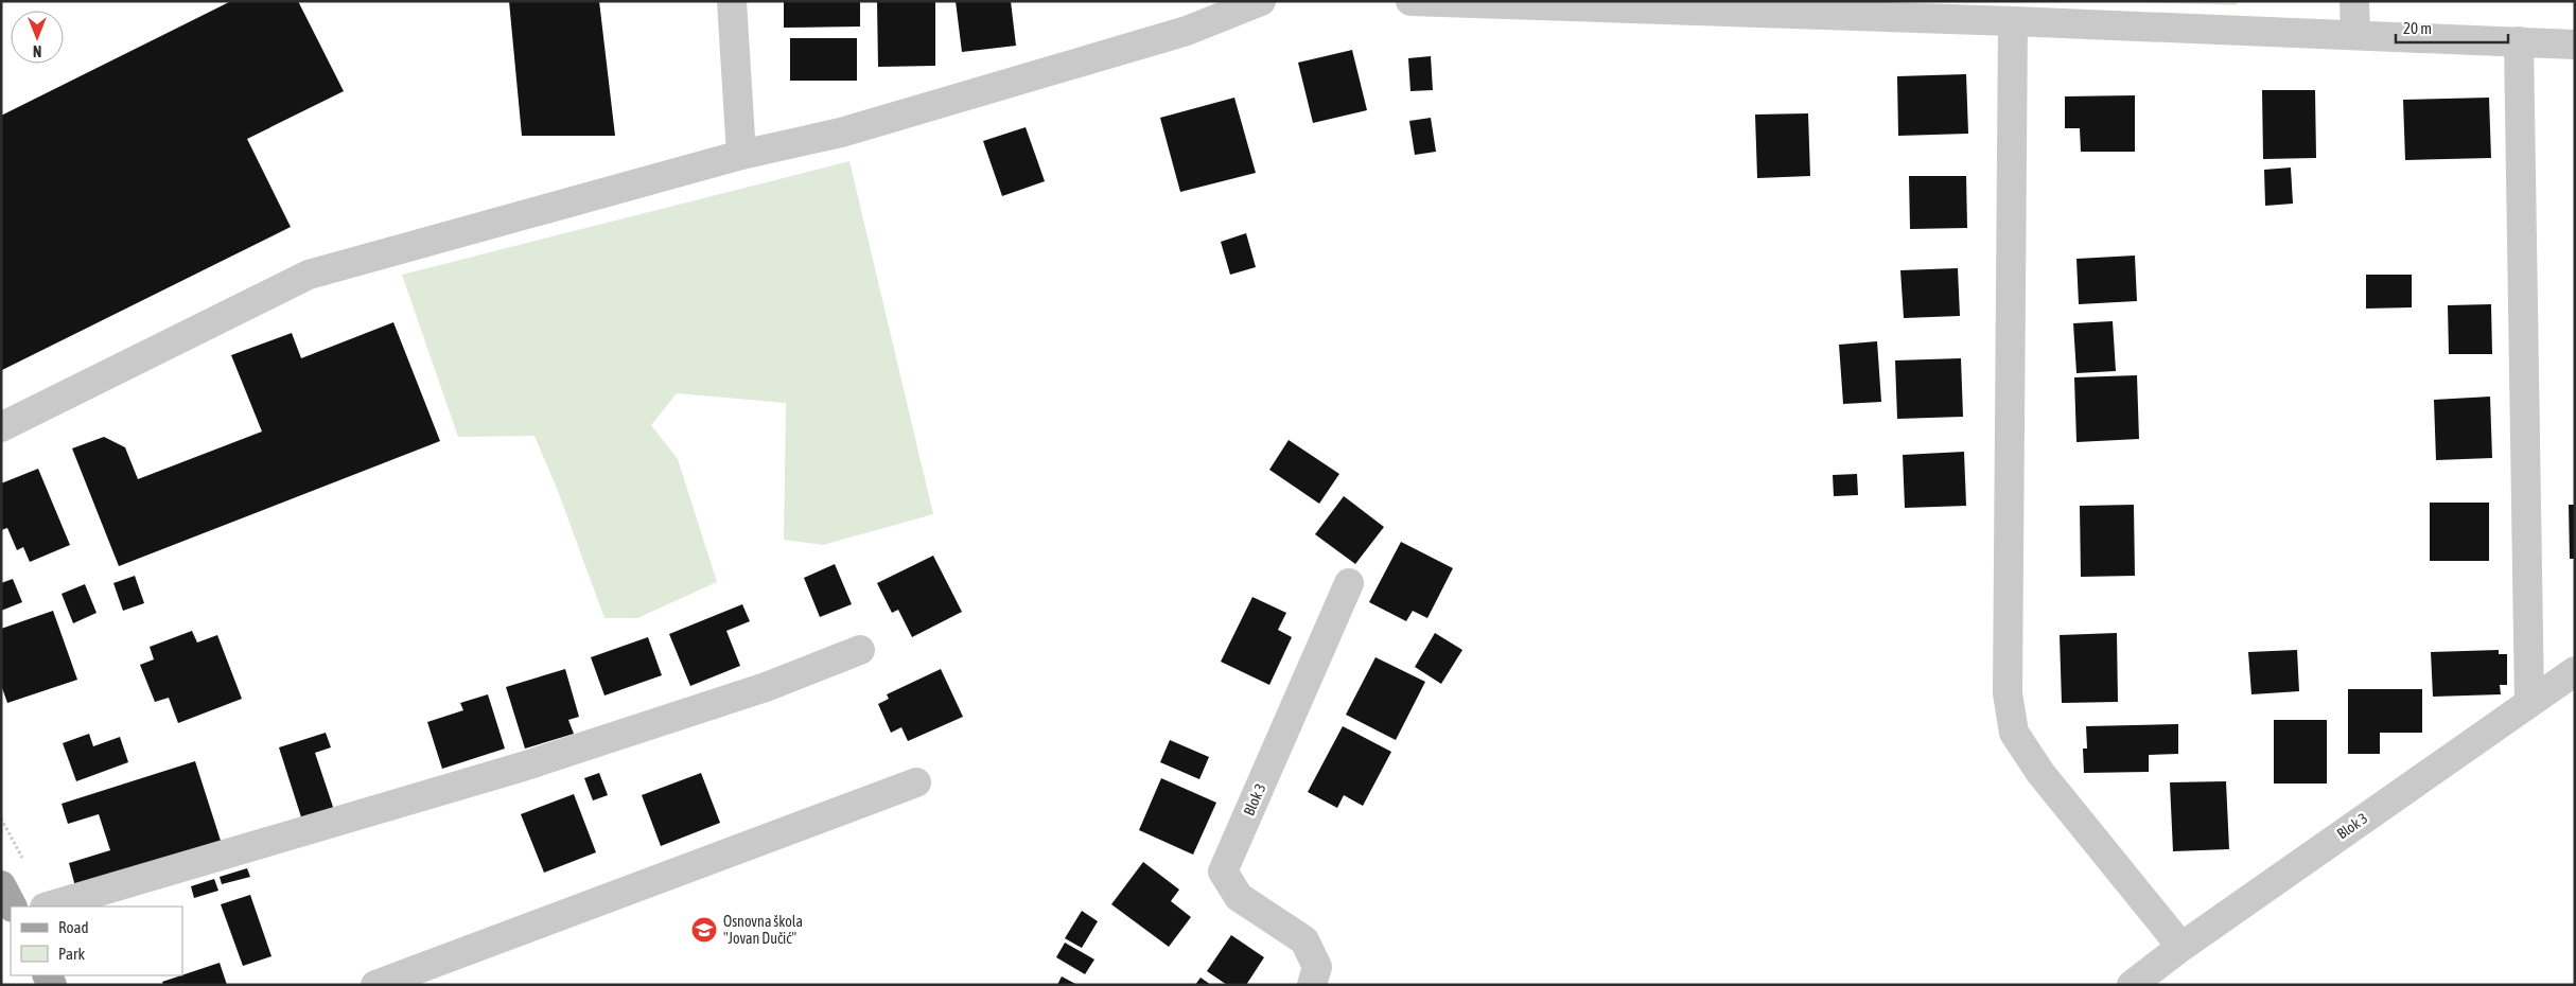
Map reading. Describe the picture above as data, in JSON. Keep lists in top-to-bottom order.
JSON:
{
  "streets": {
    "street": ["Blok 3"]
  },
  "places": {
    "school or university": ["Osnovna škola \"Jovan Dučić\""]
  },
  "legend": ["Road", "Park"],
  "scale_bar": "20 m",
  "north": "bottom"
}
